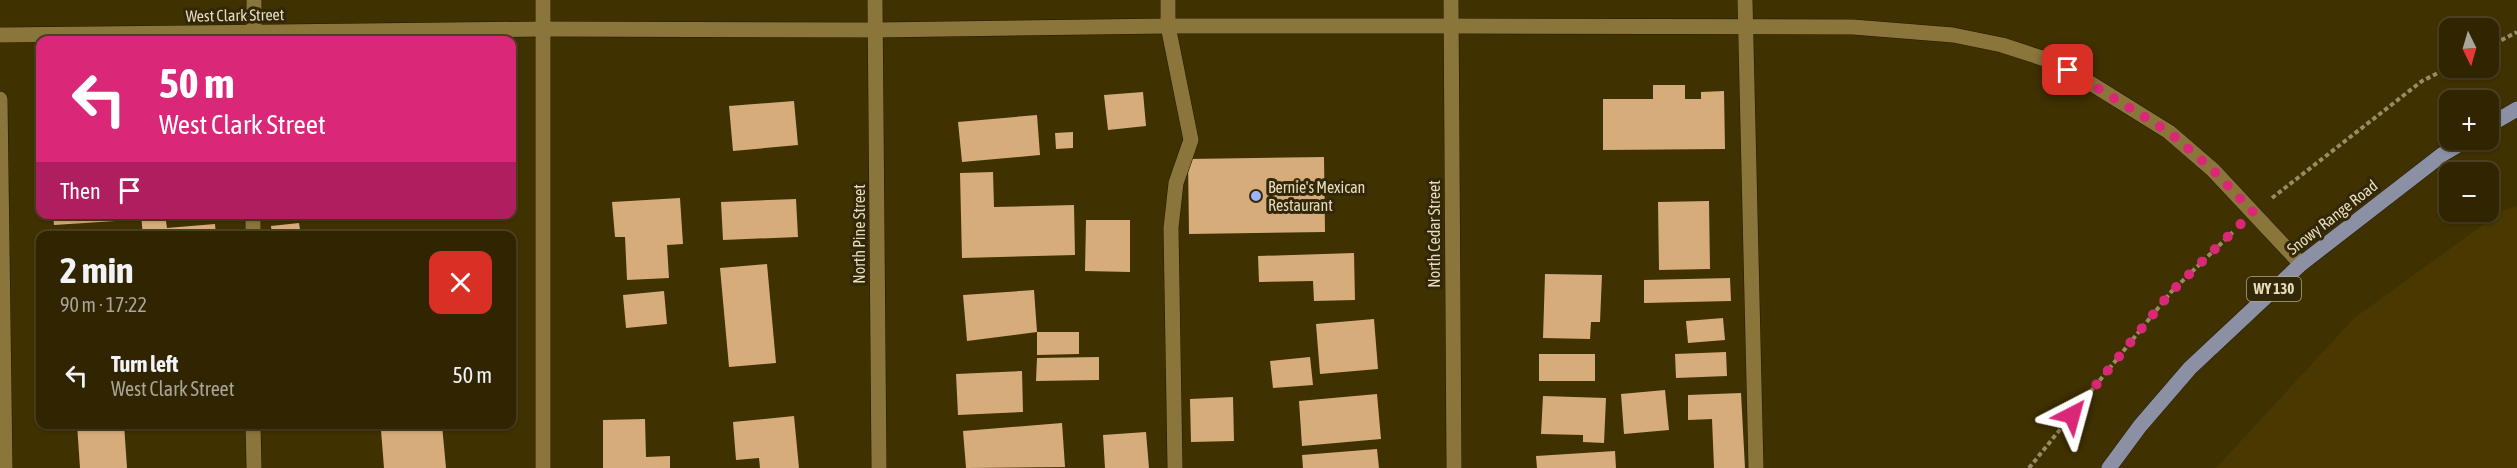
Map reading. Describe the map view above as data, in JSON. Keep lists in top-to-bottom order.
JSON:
{
  "streets": {
    "main road": ["Snowy Range Road", "WY 130"],
    "street": ["West Clark Street", "North Pine Street", "North Cedar Street"]
  },
  "crossings": [
    ["West Clark Street", "Snowy Range Road"],
    ["West Clark Street", "North Pine Street"],
    ["West Clark Street", "North Cedar Street"]
  ],
  "places": ["Bernie's Mexican Restaurant"],
  "north": "bottom",
  "page": {
    "map_buttons": ["+", "−"],
    "turn": ["50 m", "West Clark Street"],
    "then": "Then",
    "heading": ["2 min", "90 m · 17:22"],
    "list": [
      {
        "name": "Turn left",
        "note": "West Clark Street",
        "value": "50 m"
      }
    ]
  }
}
